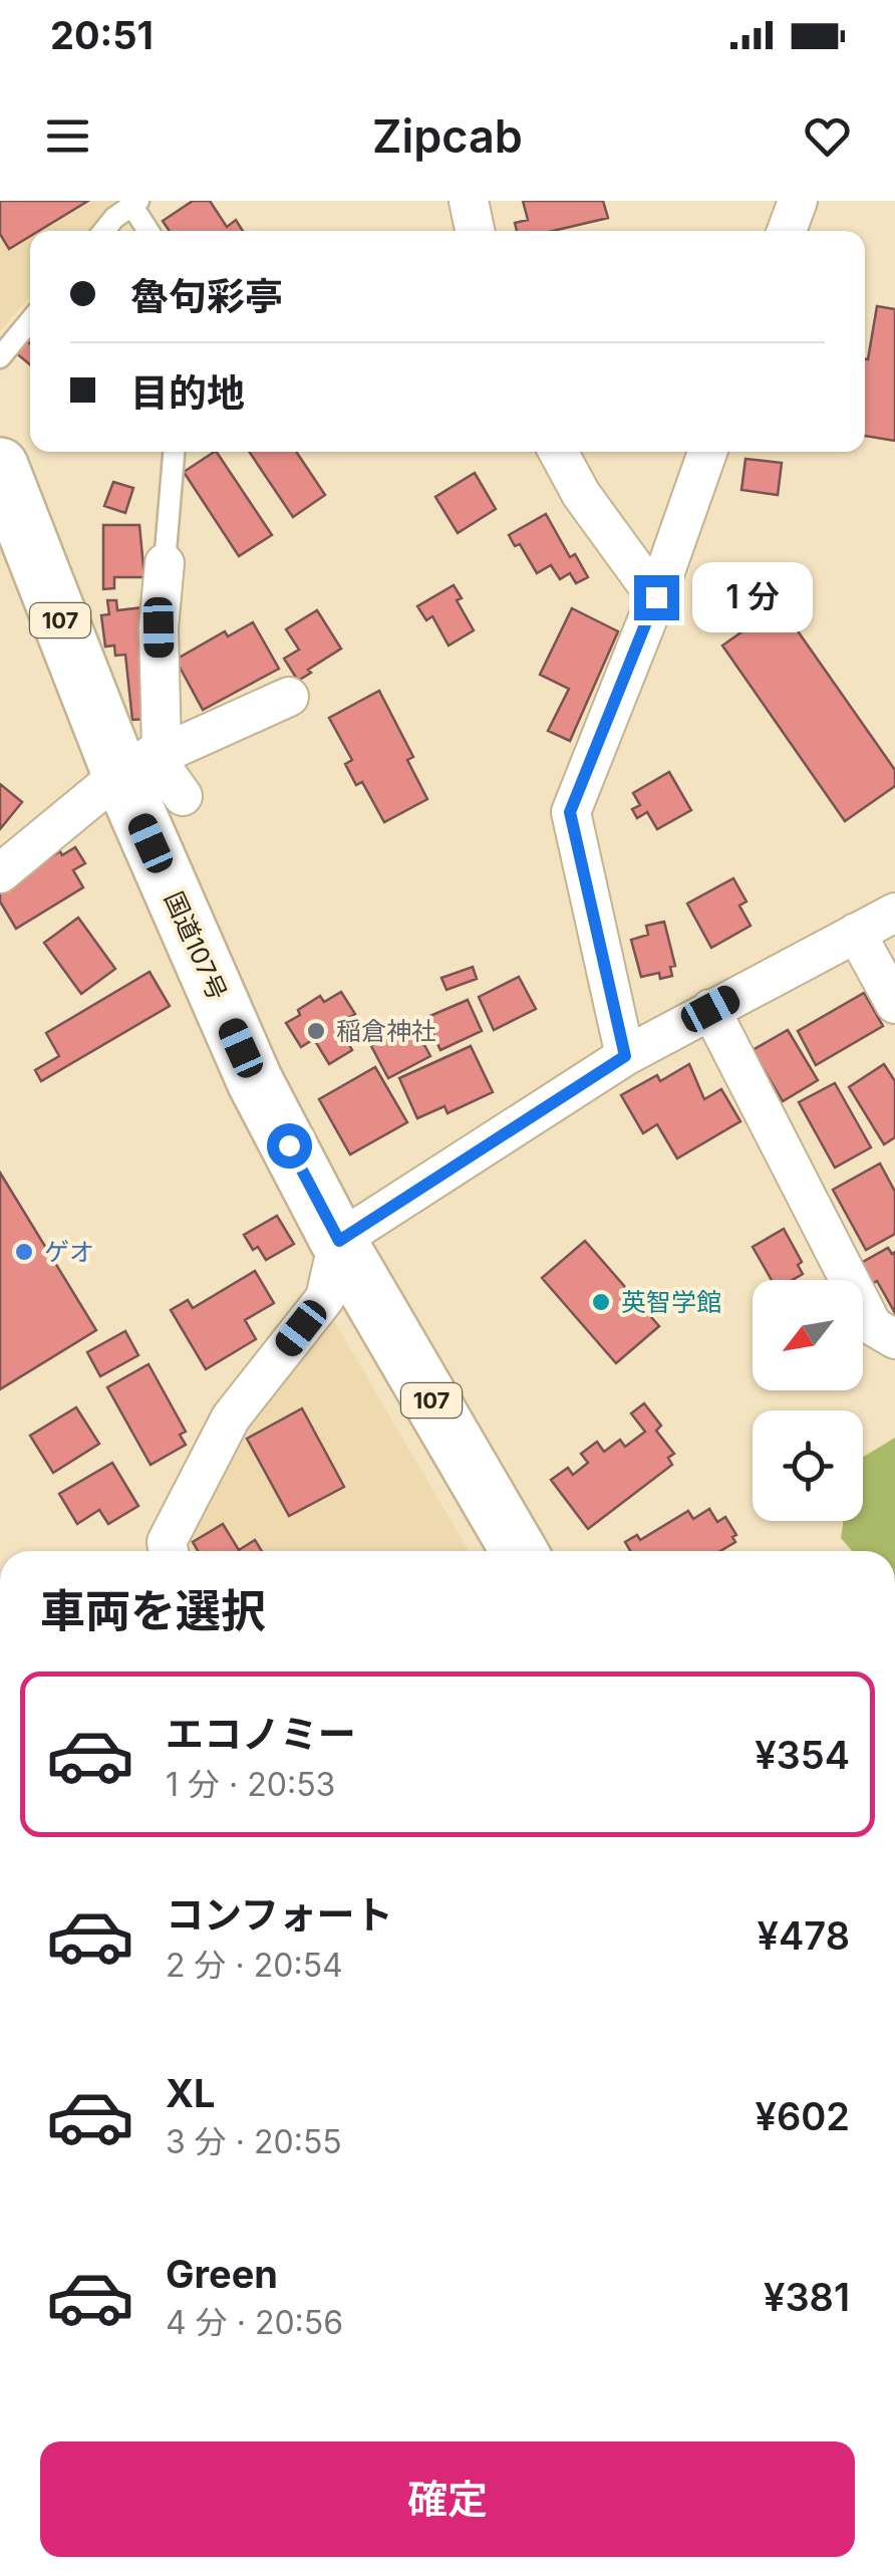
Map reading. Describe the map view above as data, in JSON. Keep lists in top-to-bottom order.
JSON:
{
  "streets": {
    "highway": ["107", "国道107号"]
  },
  "places": ["稲倉神社", "ゲオ", "英智学館"],
  "north": "bottom left",
  "page": {
    "status": "20:51",
    "header": "Zipcab",
    "banner": ["魯句彩亭", "目的地"],
    "bubble": "1 分",
    "heading": "車両を選択",
    "list": [
      {
        "name": "エコノミー",
        "note": "1 分 · 20:53",
        "value": "¥354"
      },
      {
        "name": "コンフォート",
        "note": "2 分 · 20:54",
        "value": "¥478"
      },
      {
        "name": "XL",
        "note": "3 分 · 20:55",
        "value": "¥602"
      },
      {
        "name": "Green",
        "note": "4 分 · 20:56",
        "value": "¥381"
      }
    ],
    "buttons": "確定"
  }
}
